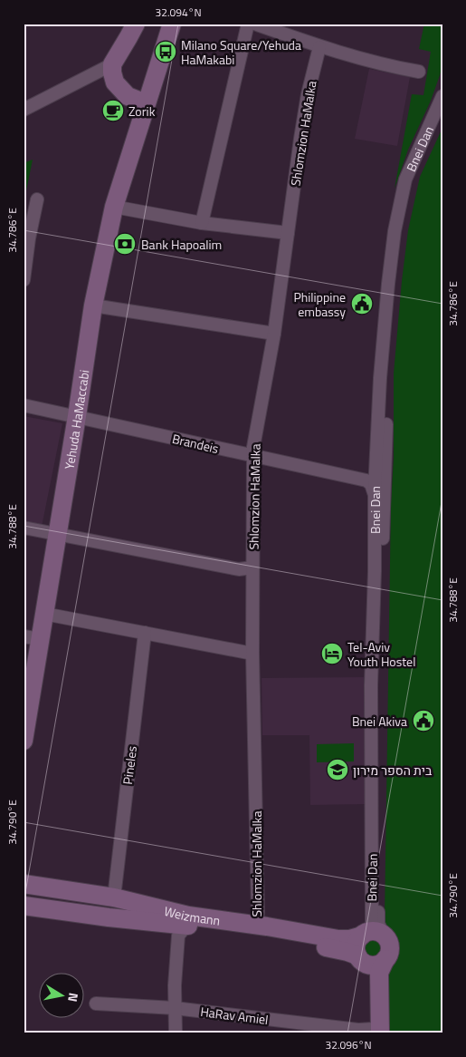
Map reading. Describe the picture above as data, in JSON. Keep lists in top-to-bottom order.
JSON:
{
  "streets": {
    "street": [
      "Shlomzion HaMalka",
      "Bnei Dan",
      "Yehuda HaMaccabi",
      "Brandeis",
      "Pineles",
      "Weizmann",
      "HaRav Amiel"
    ]
  },
  "crossings": [
    ["Shlomzion HaMalka", "Brandeis"],
    ["Shlomzion HaMalka", "Weizmann"],
    ["Bnei Dan", "Brandeis"],
    ["Bnei Dan", "Weizmann"],
    ["Yehuda HaMaccabi", "Brandeis"],
    ["Pineles", "Weizmann"]
  ],
  "places": {
    "bus stop": ["Milano Square/Yehuda HaMakabi"],
    "cafe": ["Zorik"],
    "bank": ["Bank Hapoalim"],
    "public building": ["Philippine embassy", "Bnei Akiva"],
    "hotel": ["Tel-Aviv Youth Hostel"],
    "school or university": ["בית הספר מירון"]
  },
  "north": "right",
  "coordinates": [
    "32.094°N",
    "34.786°E",
    "34.788°E",
    "34.790°E",
    "32.096°N"
  ]
}
